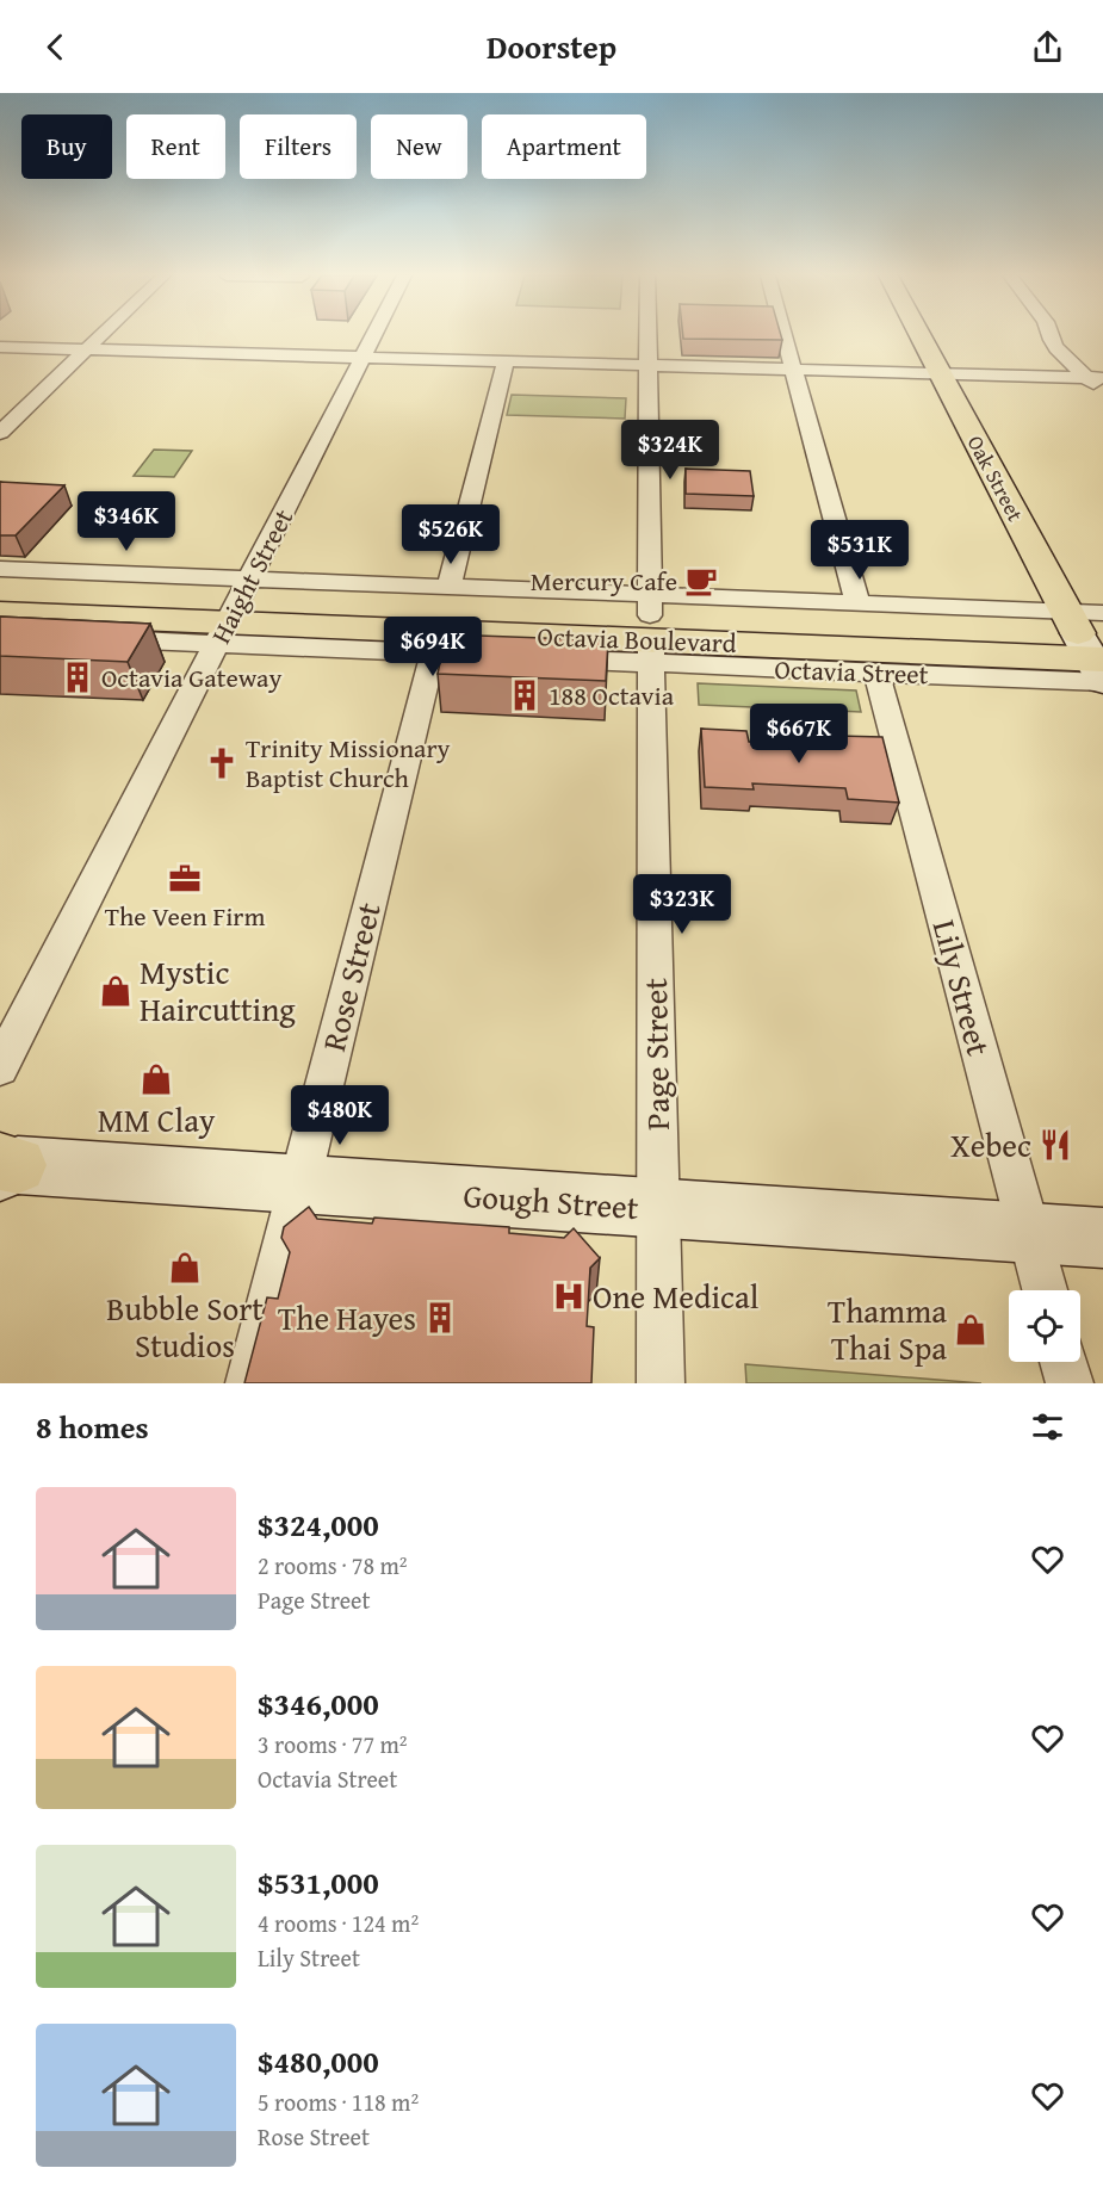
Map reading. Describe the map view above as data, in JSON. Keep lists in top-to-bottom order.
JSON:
{
  "streets": {
    "main road": ["Oak Street", "Octavia Boulevard", "Gough Street"],
    "street": [
      "Haight Street",
      "Octavia Street",
      "Rose Street",
      "Lily Street",
      "Page Street"
    ]
  },
  "crossings": [
    ["Oak Street", "Octavia Boulevard"],
    ["Oak Street", "Octavia Street"],
    ["Haight Street", "Octavia Boulevard"],
    ["Haight Street", "Octavia Street"],
    ["Octavia Boulevard", "Octavia Street"],
    ["Octavia Boulevard", "Page Street"],
    ["Octavia Street", "Rose Street"],
    ["Octavia Street", "Lily Street"],
    ["Octavia Street", "Page Street"],
    ["Rose Street", "Gough Street"],
    ["Lily Street", "Gough Street"],
    ["Page Street", "Gough Street"]
  ],
  "places": {
    "cafe": ["Mercury Cafe"],
    "building": ["Octavia Gateway", "188 Octavia", "The Hayes"],
    "church": ["Trinity Missionary Baptist Church"],
    "office": ["The Veen Firm"],
    "shop": [
      "Mystic Haircutting",
      "MM Clay",
      "Bubble Sort Studios",
      "Thamma Thai Spa"
    ],
    "restaurant": ["Xebec"],
    "hospital": ["One Medical"]
  },
  "page": {
    "header": "Doorstep",
    "chip": [
      "Buy",
      "Rent",
      "Filters",
      "New",
      "Apartment"
    ],
    "price": [
      "$324K",
      "$346K",
      "$526K",
      "$531K",
      "$694K",
      "$667K",
      "$323K",
      "$480K"
    ],
    "heading": "8 homes",
    "list": [
      {
        "name": "$324,000",
        "note": "2 rooms · 78 m² · Page Street"
      },
      {
        "name": "$346,000",
        "note": "3 rooms · 77 m² · Octavia Street"
      },
      {
        "name": "$531,000",
        "note": "4 rooms · 124 m² · Lily Street"
      },
      {
        "name": "$480,000",
        "note": "5 rooms · 118 m² · Rose Street"
      }
    ]
  }
}
